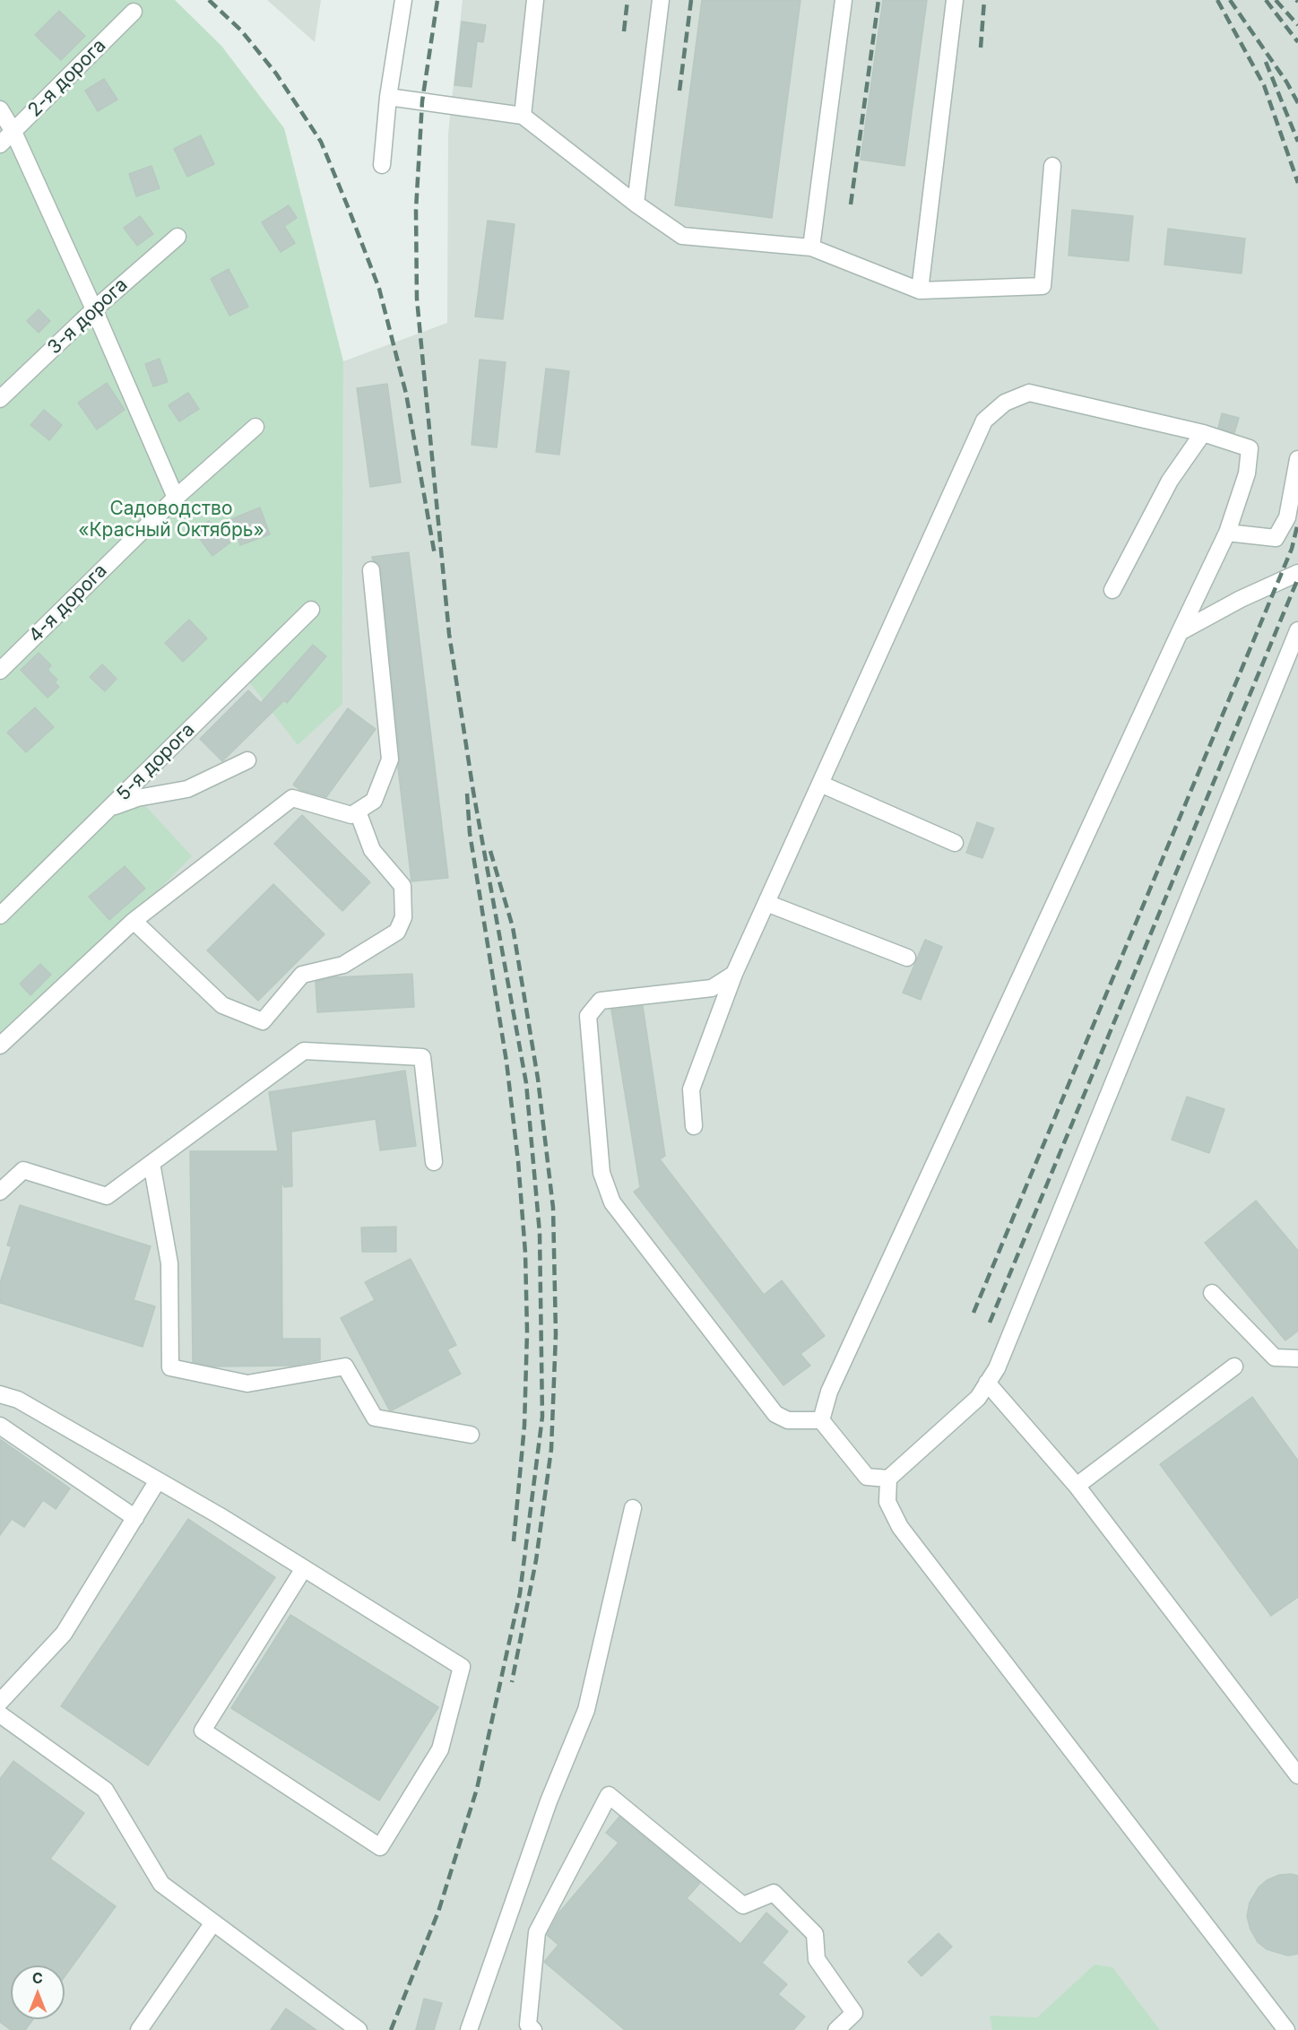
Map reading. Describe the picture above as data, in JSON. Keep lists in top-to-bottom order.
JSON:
{
  "streets": {
    "street": [
      "2-я дорога",
      "3-я дорога",
      "4-я дорога",
      "5-я дорога"
    ]
  },
  "parks": ["Садоводство «Красный Октябрь»"],
  "north": "top"
}
